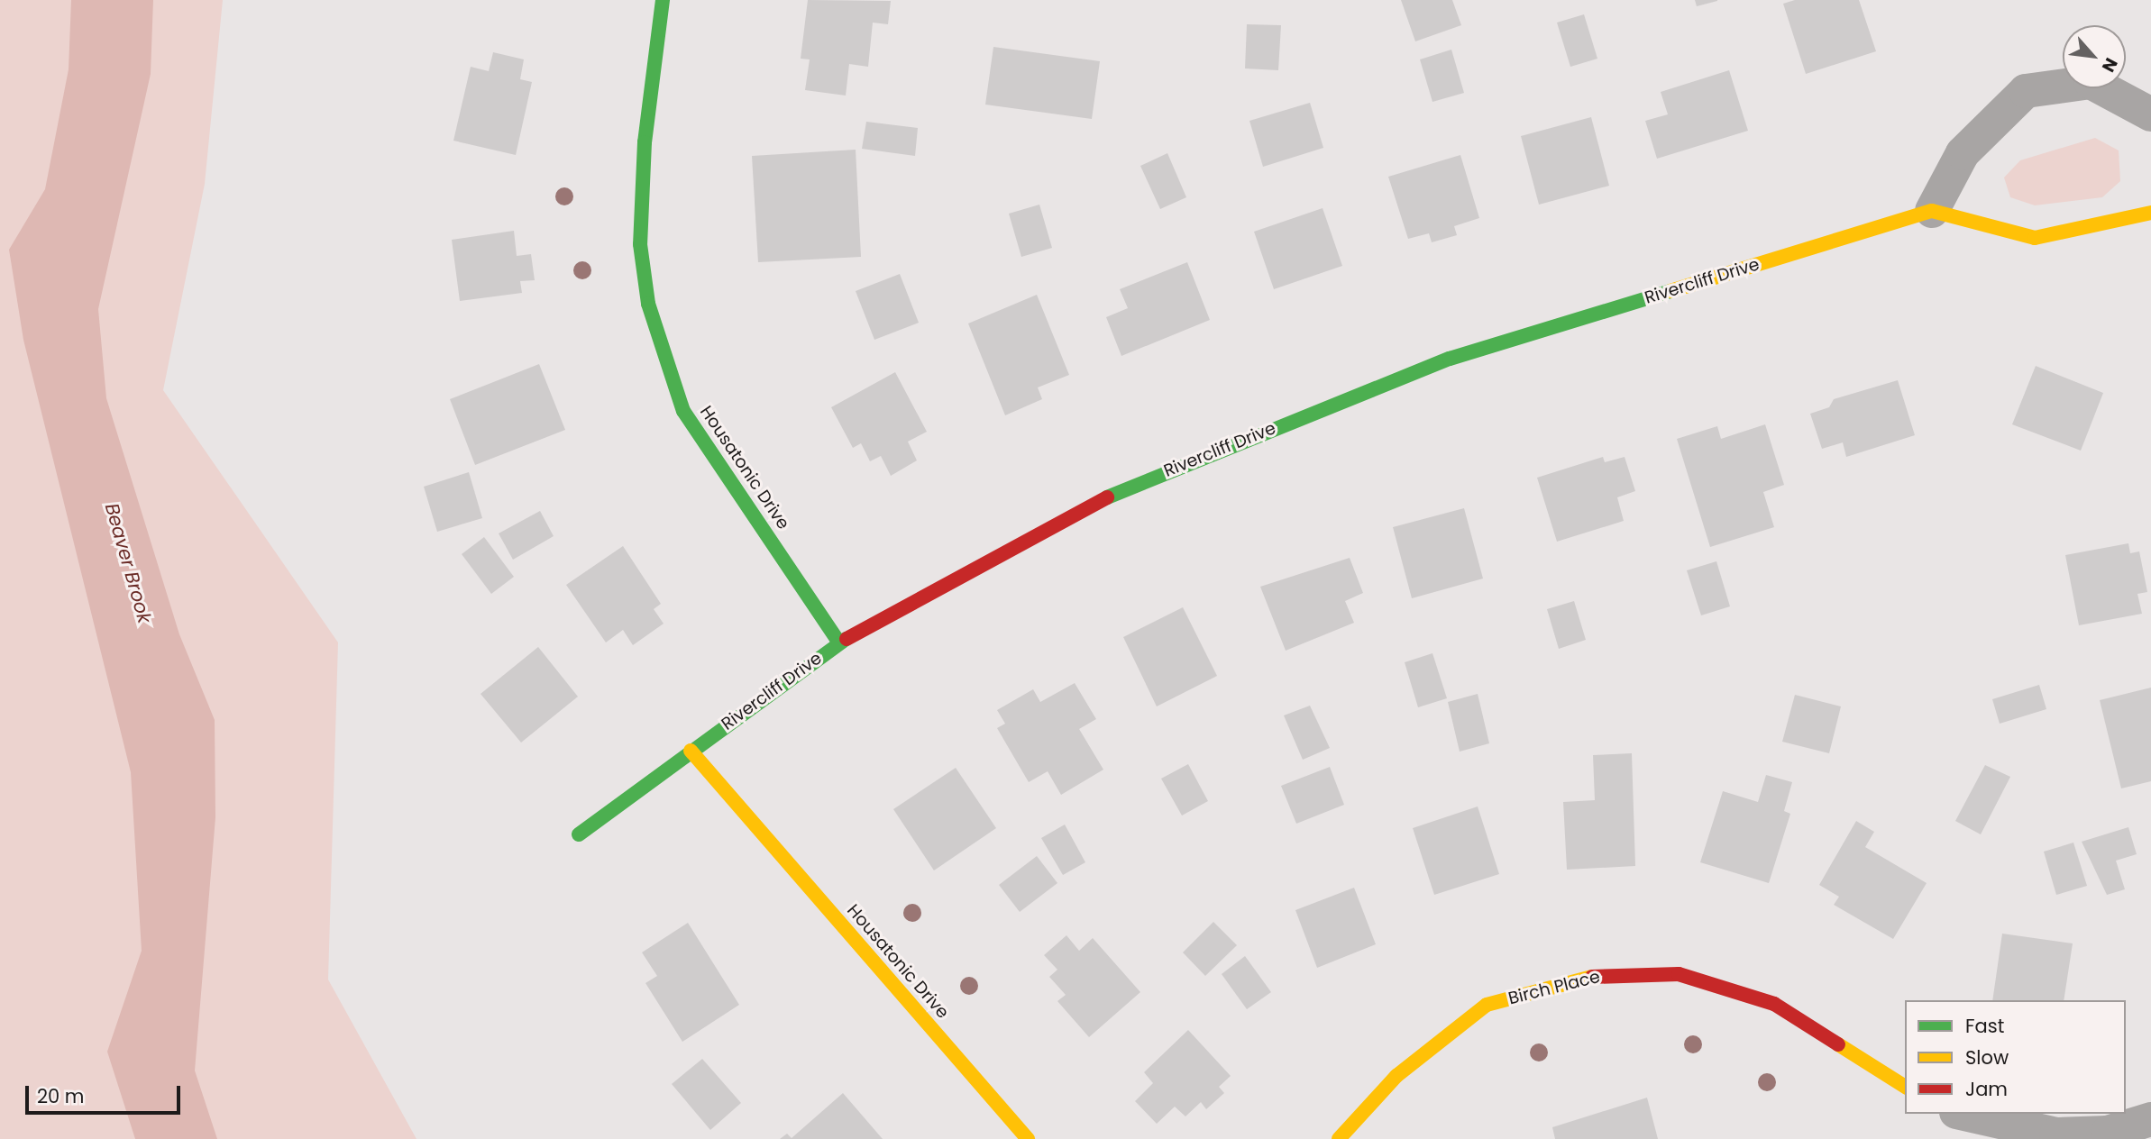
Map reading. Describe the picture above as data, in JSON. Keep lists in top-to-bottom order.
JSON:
{
  "streets": {
    "street": ["Rivercliff Drive", "Housatonic Drive", "Birch Place"]
  },
  "crossings": [
    ["Rivercliff Drive", "Housatonic Drive"]
  ],
  "water": ["Beaver Brook"],
  "legend": ["Fast", "Slow", "Jam"],
  "scale_bar": "20 m",
  "north": "bottom right"
}
